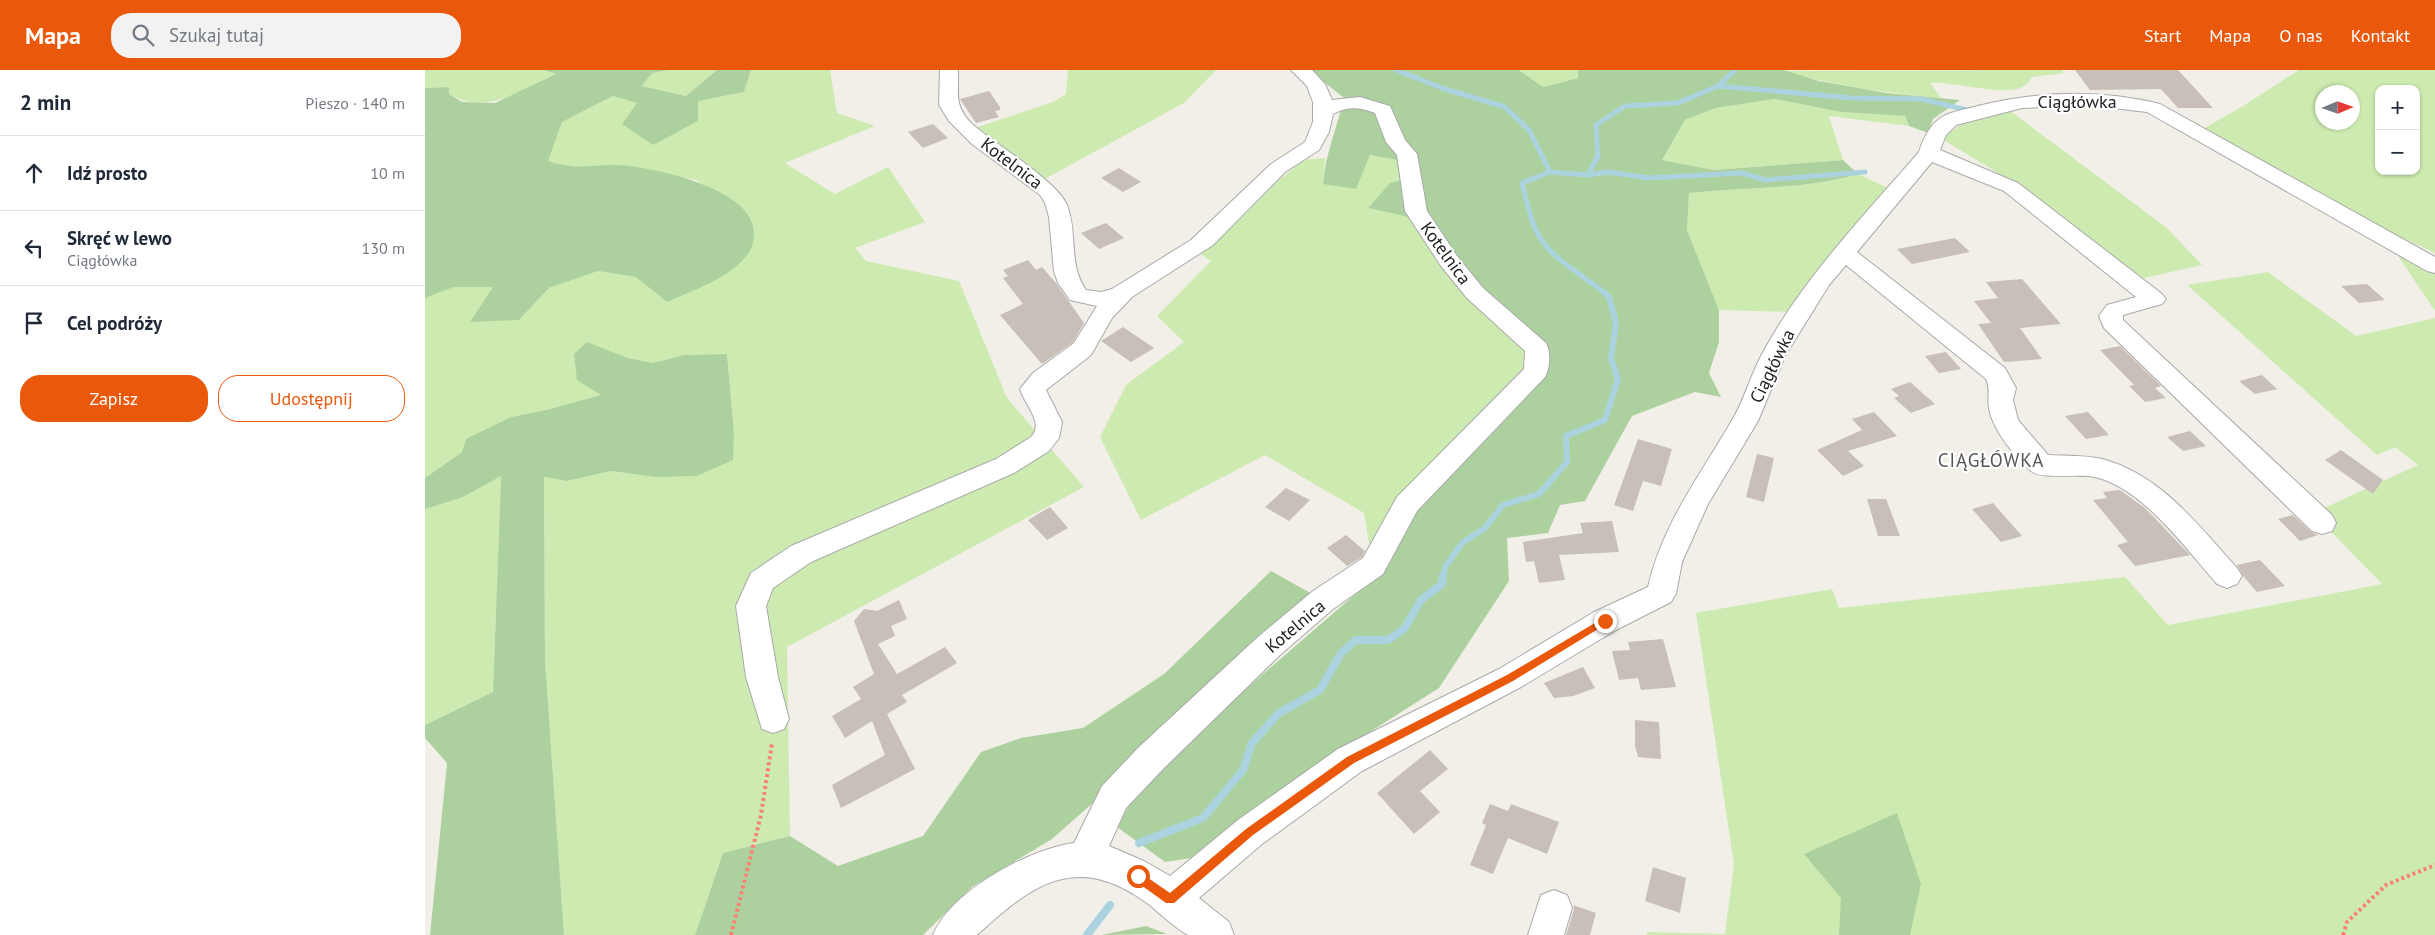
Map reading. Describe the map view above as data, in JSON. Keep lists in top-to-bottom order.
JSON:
{
  "streets": {
    "street": ["Ciągłówka", "Kotelnica"]
  },
  "districts": ["CIĄGŁÓWKA"],
  "north": "right",
  "page": {
    "header": "Mapa",
    "search": "Szukaj tutaj",
    "nav": [
      "Start",
      "Mapa",
      "O nas",
      "Kontakt"
    ],
    "heading": ["2 min", "Pieszo · 140 m"],
    "map_buttons": ["+", "−"],
    "list": [
      ["Idź prosto", "10 m"],
      ["Skręć w lewo", "Ciągłówka", "130 m"],
      "Cel podróży"
    ],
    "buttons": ["Zapisz", "Udostępnij"]
  }
}
